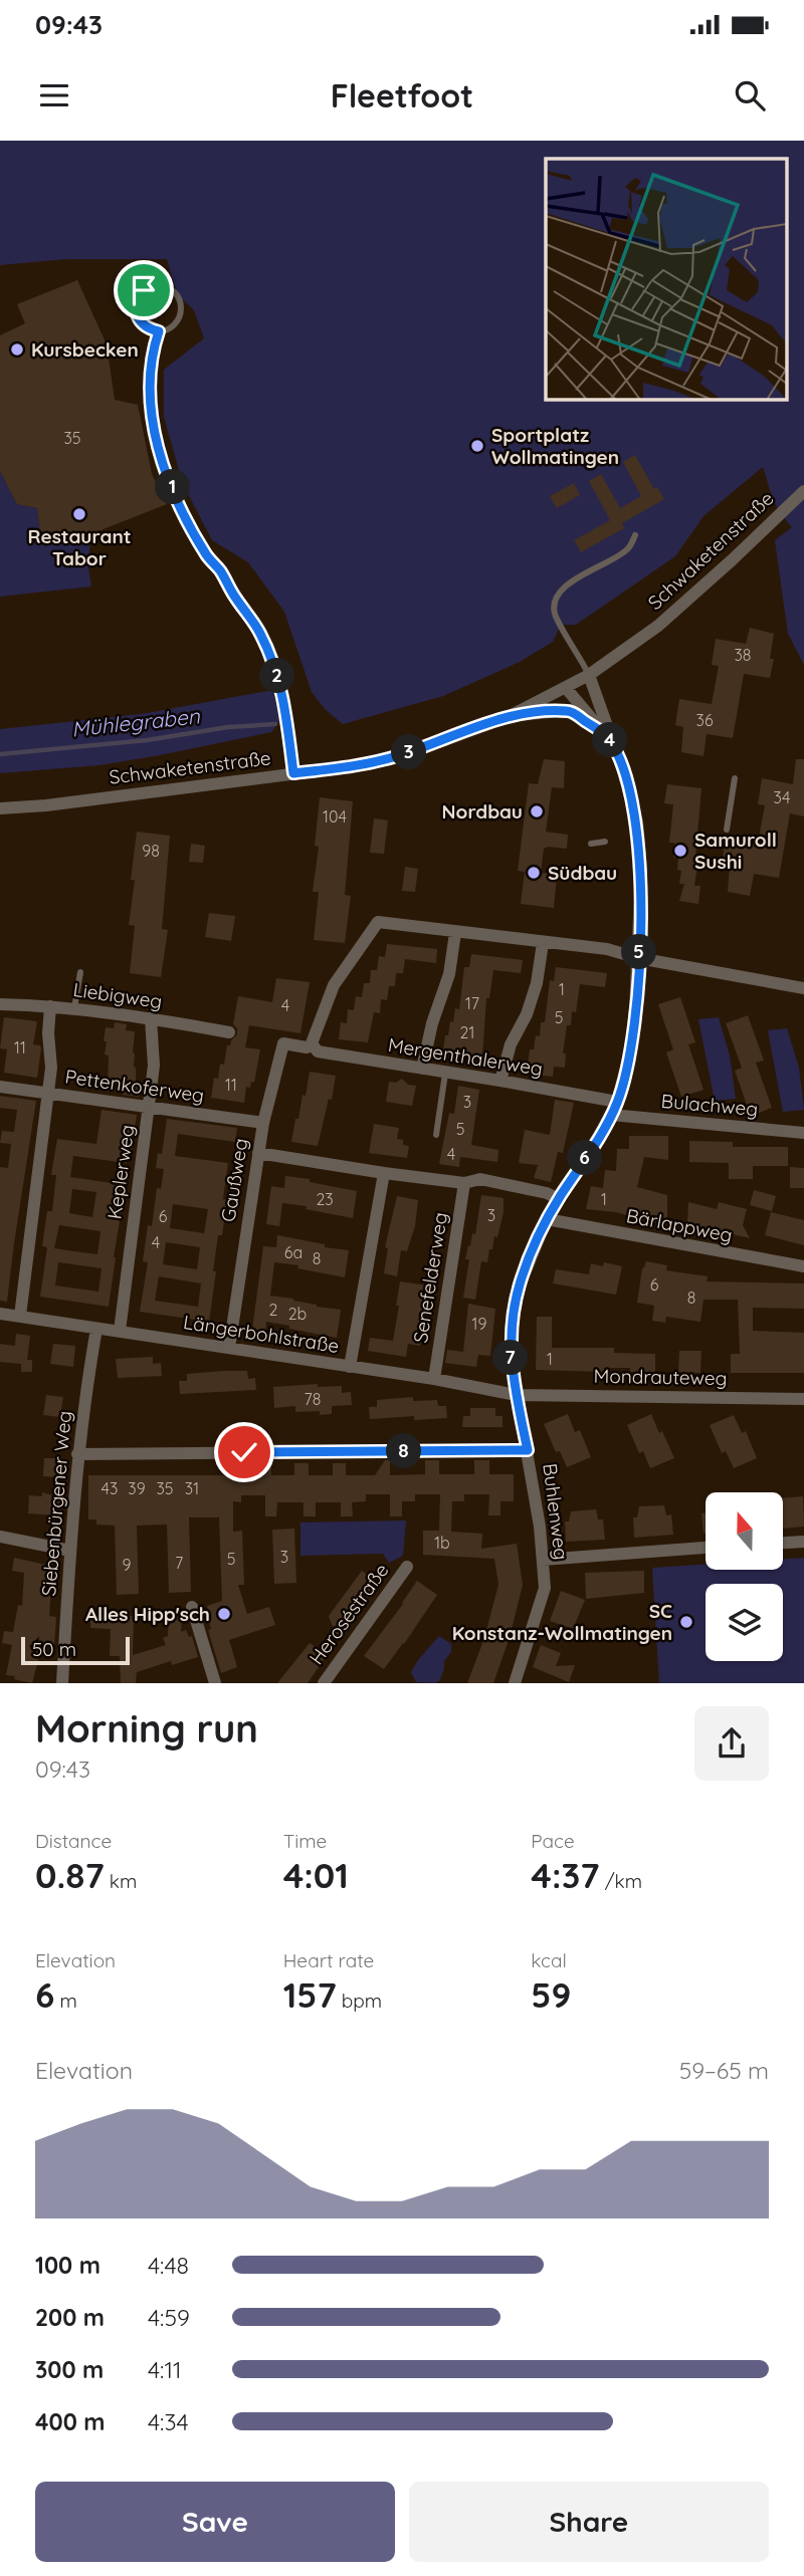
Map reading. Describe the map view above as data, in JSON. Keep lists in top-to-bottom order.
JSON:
{
  "streets": {
    "street": [
      "Schwaketenstraße",
      "Liebigweg",
      "Mergenthalerweg",
      "Pettenkoferweg",
      "Bulachweg",
      "Keplerweg",
      "Gaußweg",
      "Bärlappweg",
      "Senefelderweg",
      "Längerbohlstraße",
      "Mondrauteweg",
      "Siebenbürgener Weg",
      "Buhlenweg",
      "Heroséstraße"
    ]
  },
  "crossings": [
    ["Schwaketenstraße", "Buhlenweg"],
    ["Liebigweg", "Keplerweg"],
    ["Mergenthalerweg", "Gaußweg"],
    ["Mergenthalerweg", "Buhlenweg"],
    ["Pettenkoferweg", "Keplerweg"],
    ["Pettenkoferweg", "Gaußweg"],
    ["Bulachweg", "Buhlenweg"],
    ["Keplerweg", "Längerbohlstraße"],
    ["Gaußweg", "Längerbohlstraße"],
    ["Bärlappweg", "Buhlenweg"],
    ["Senefelderweg", "Längerbohlstraße"],
    ["Längerbohlstraße", "Mondrauteweg"],
    ["Längerbohlstraße", "Siebenbürgener Weg"],
    ["Längerbohlstraße", "Buhlenweg"],
    ["Mondrauteweg", "Buhlenweg"]
  ],
  "water": ["Mühlegraben"],
  "places": [
    "Kursbecken",
    "Sportplatz Wollmatingen",
    "Restaurant Tabor",
    "Nordbau",
    "Samuroll Sushi",
    "Südbau",
    "Alles Hipp'sch",
    "SC Konstanz-Wollmatingen"
  ],
  "house_numbers": [
    "35",
    "38",
    "36",
    "34",
    "104",
    "98",
    "1",
    "17",
    "4",
    "5",
    "21",
    "11",
    "11",
    "3",
    "5",
    "4",
    "23",
    "1",
    "3",
    "6",
    "4",
    "6a",
    "8",
    "6",
    "8",
    "2",
    "2b",
    "19",
    "1",
    "78",
    "43",
    "39",
    "35",
    "31",
    "1b",
    "3",
    "5",
    "7",
    "9"
  ],
  "scale_bar": "50 m",
  "north": "top",
  "page": {
    "status": "09:43",
    "header": "Fleetfoot",
    "pins": [
      "1",
      "2",
      "4",
      "3",
      "5",
      "6",
      "7",
      "8"
    ],
    "scale": "50 m",
    "heading": ["Morning run", "09:43"],
    "stats": [
      ["Distance", "0.87 km"],
      ["Time", "4:01"],
      ["Pace", "4:37 /km"],
      ["Elevation", "6 m"],
      ["Heart rate", "157 bpm"],
      ["kcal", "59"]
    ],
    "chart": ["Elevation", "59–65 m"],
    "list": [
      {
        "name": "100 m",
        "note": "4:48"
      },
      {
        "name": "200 m",
        "note": "4:59"
      },
      {
        "name": "300 m",
        "note": "4:11"
      },
      {
        "name": "400 m",
        "note": "4:34"
      }
    ],
    "buttons": ["Save", "Share"]
  }
}
